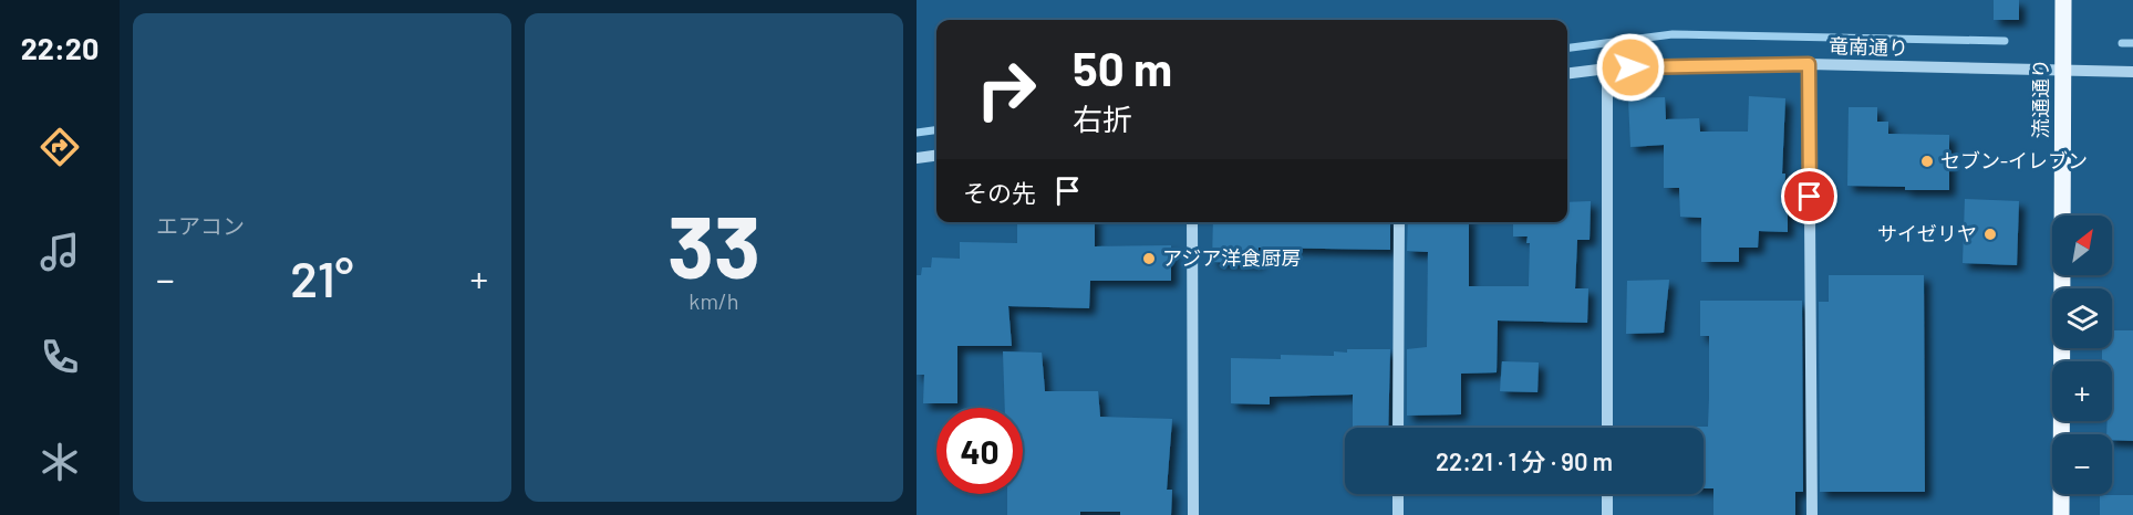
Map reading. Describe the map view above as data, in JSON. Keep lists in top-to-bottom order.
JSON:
{
  "streets": {
    "main road": ["流通通り"],
    "street": ["竜南通り"]
  },
  "crossings": [
    ["竜南通り", "流通通り"]
  ],
  "places": ["セブン-イレブン", "サイゼリヤ", "アジア洋食厨房"],
  "north": "top right",
  "page": {
    "tabs": "22:20",
    "tile": [
      "エアコン",
      ["33", "km/h"]
    ],
    "turn": ["50 m", "右折"],
    "then": "その先",
    "map_buttons": ["+", "−"],
    "heat": ["−", "21°", "+"],
    "limit": "40",
    "trip": "22:21 · 1 分 · 90 m"
  }
}
